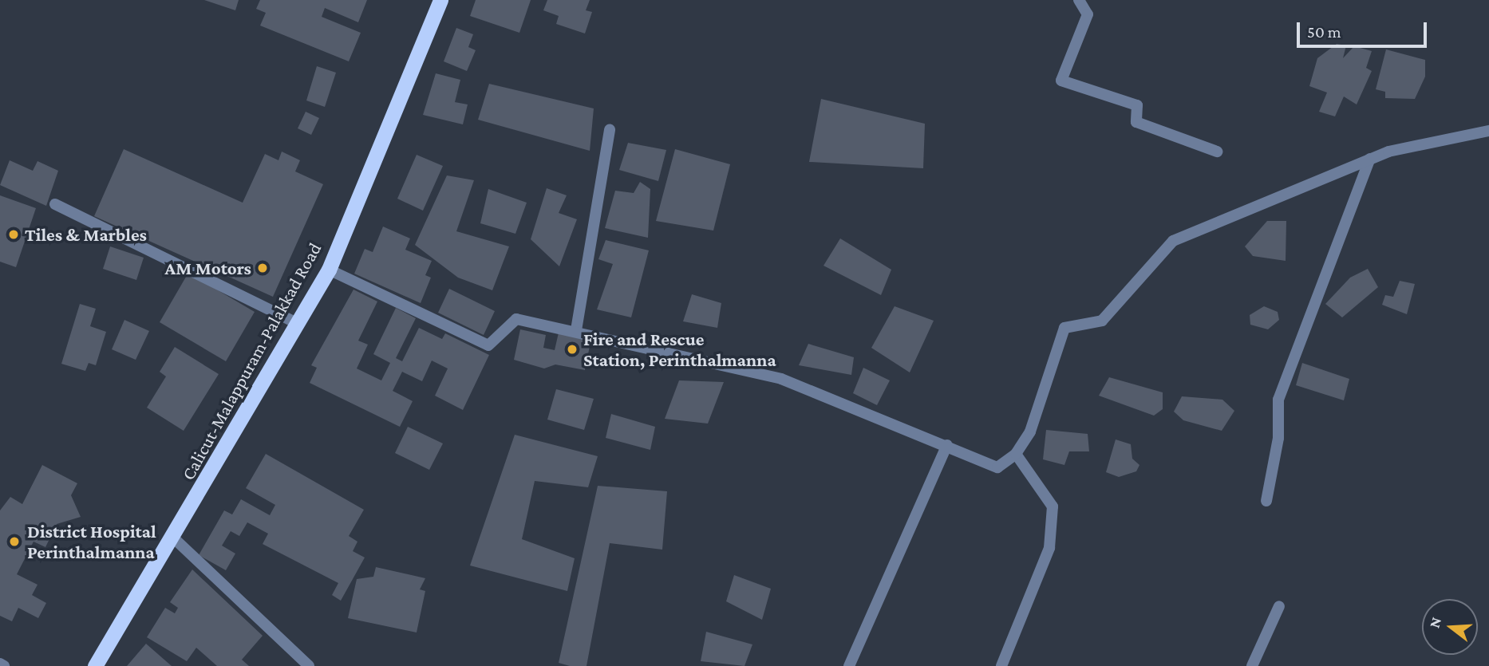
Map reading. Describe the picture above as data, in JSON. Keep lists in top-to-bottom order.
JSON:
{
  "streets": {
    "highway": ["Calicut-Malappuram-Palakkad Road"]
  },
  "places": [
    "Tiles & Marbles",
    "AM Motors",
    "Fire and Rescue Station, Perinthalmanna",
    "District Hospital Perinthalmanna"
  ],
  "scale_bar": "50 m",
  "north": "left"
}
